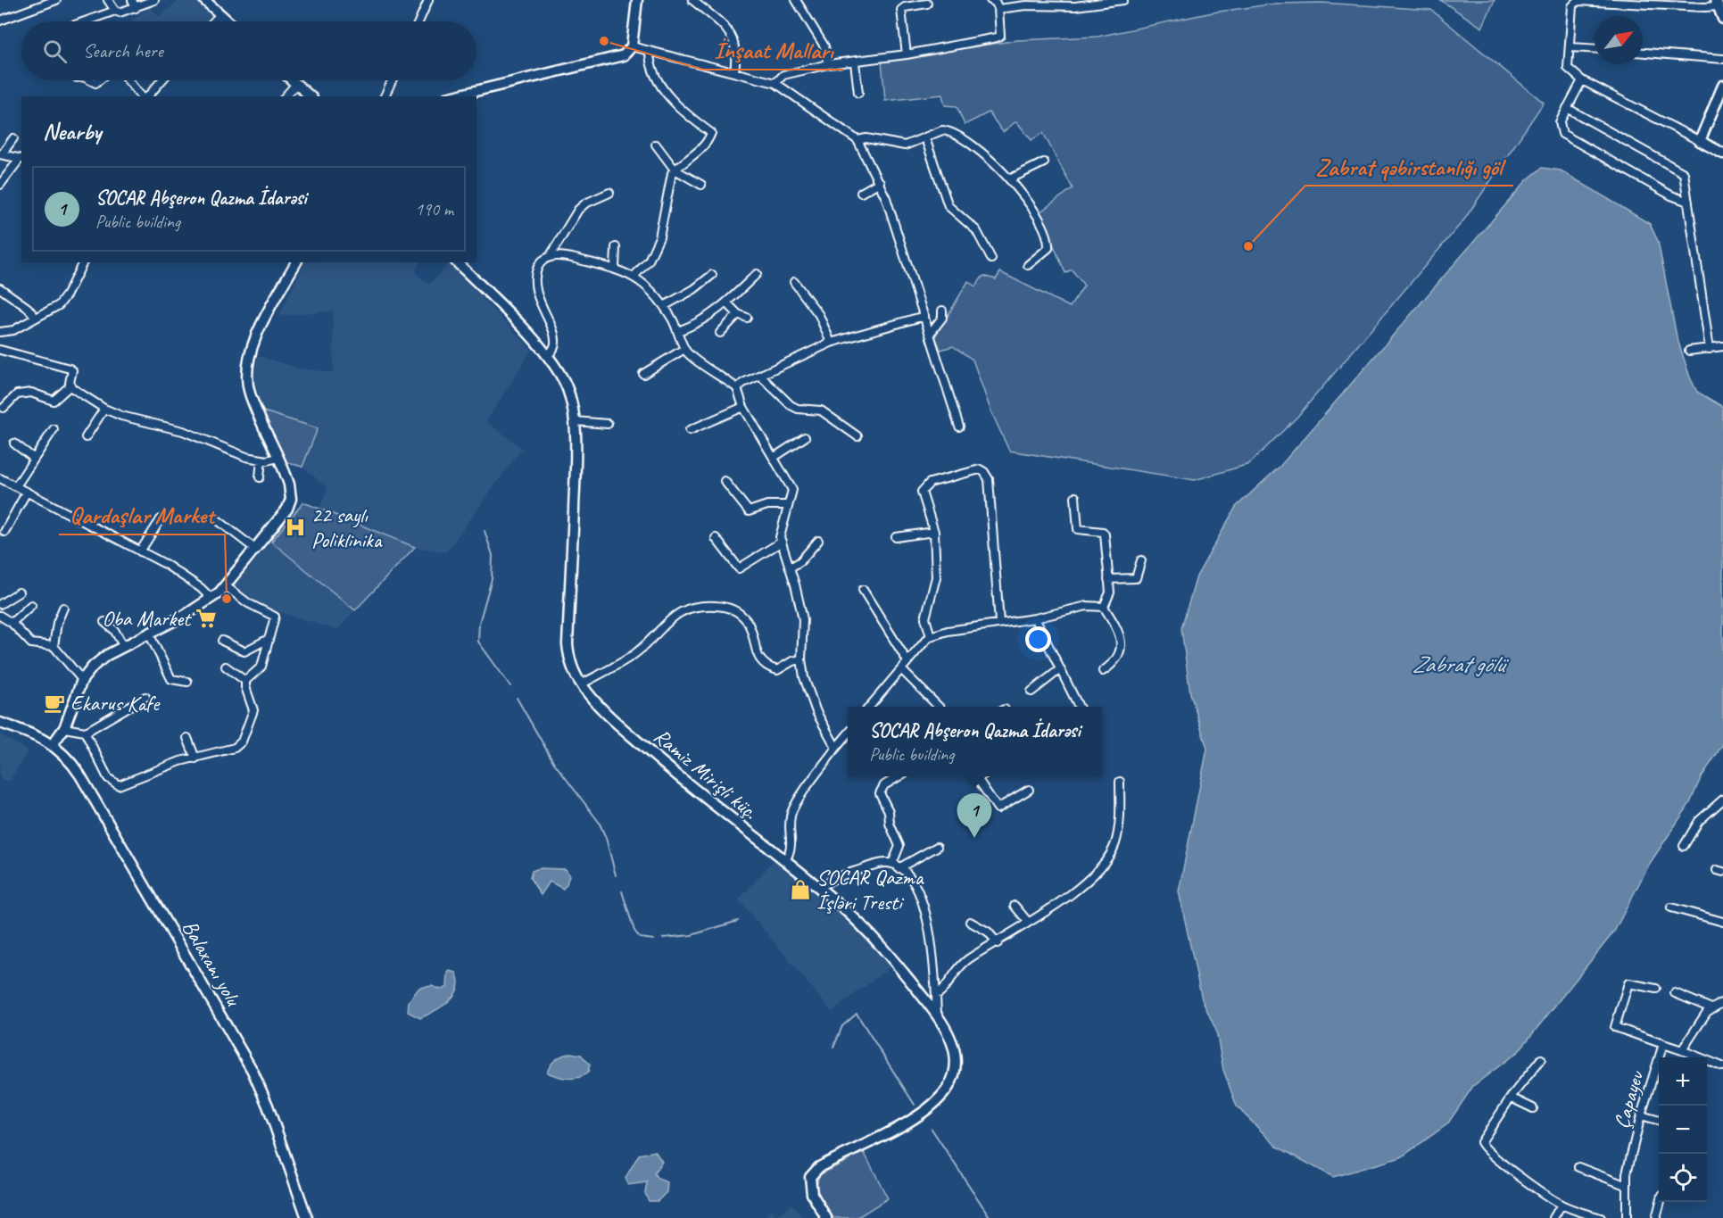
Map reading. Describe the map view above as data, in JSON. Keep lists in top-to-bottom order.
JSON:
{
  "streets": {
    "street": ["Ramiz Mirişli küç.", "Balaxanı yolu", "Çapayev"]
  },
  "water": ["Zabrat gölü"],
  "places": {
    "other": ["İnşaat Malları", "Zabrat qəbirstanlığı göl", "Qardaşlar Market"],
    "hospital": ["22 saylı Poliklinika"],
    "supermarket": ["Oba Market"],
    "cafe": ["Ekarus Kafe"],
    "shop": ["SOCAR Qazma İşləri Tresti"]
  },
  "north": "top right",
  "page": {
    "search": "Search here",
    "heading": "Nearby",
    "list": [
      {
        "mark": "1",
        "name": "SOCAR Abşeron Qazma İdarəsi",
        "note": "Public building",
        "value": "190 m"
      }
    ],
    "popup": ["SOCAR Abşeron Qazma İdarəsi", "Public building"],
    "pins": "1",
    "map_buttons": ["+", "−"]
  }
}
